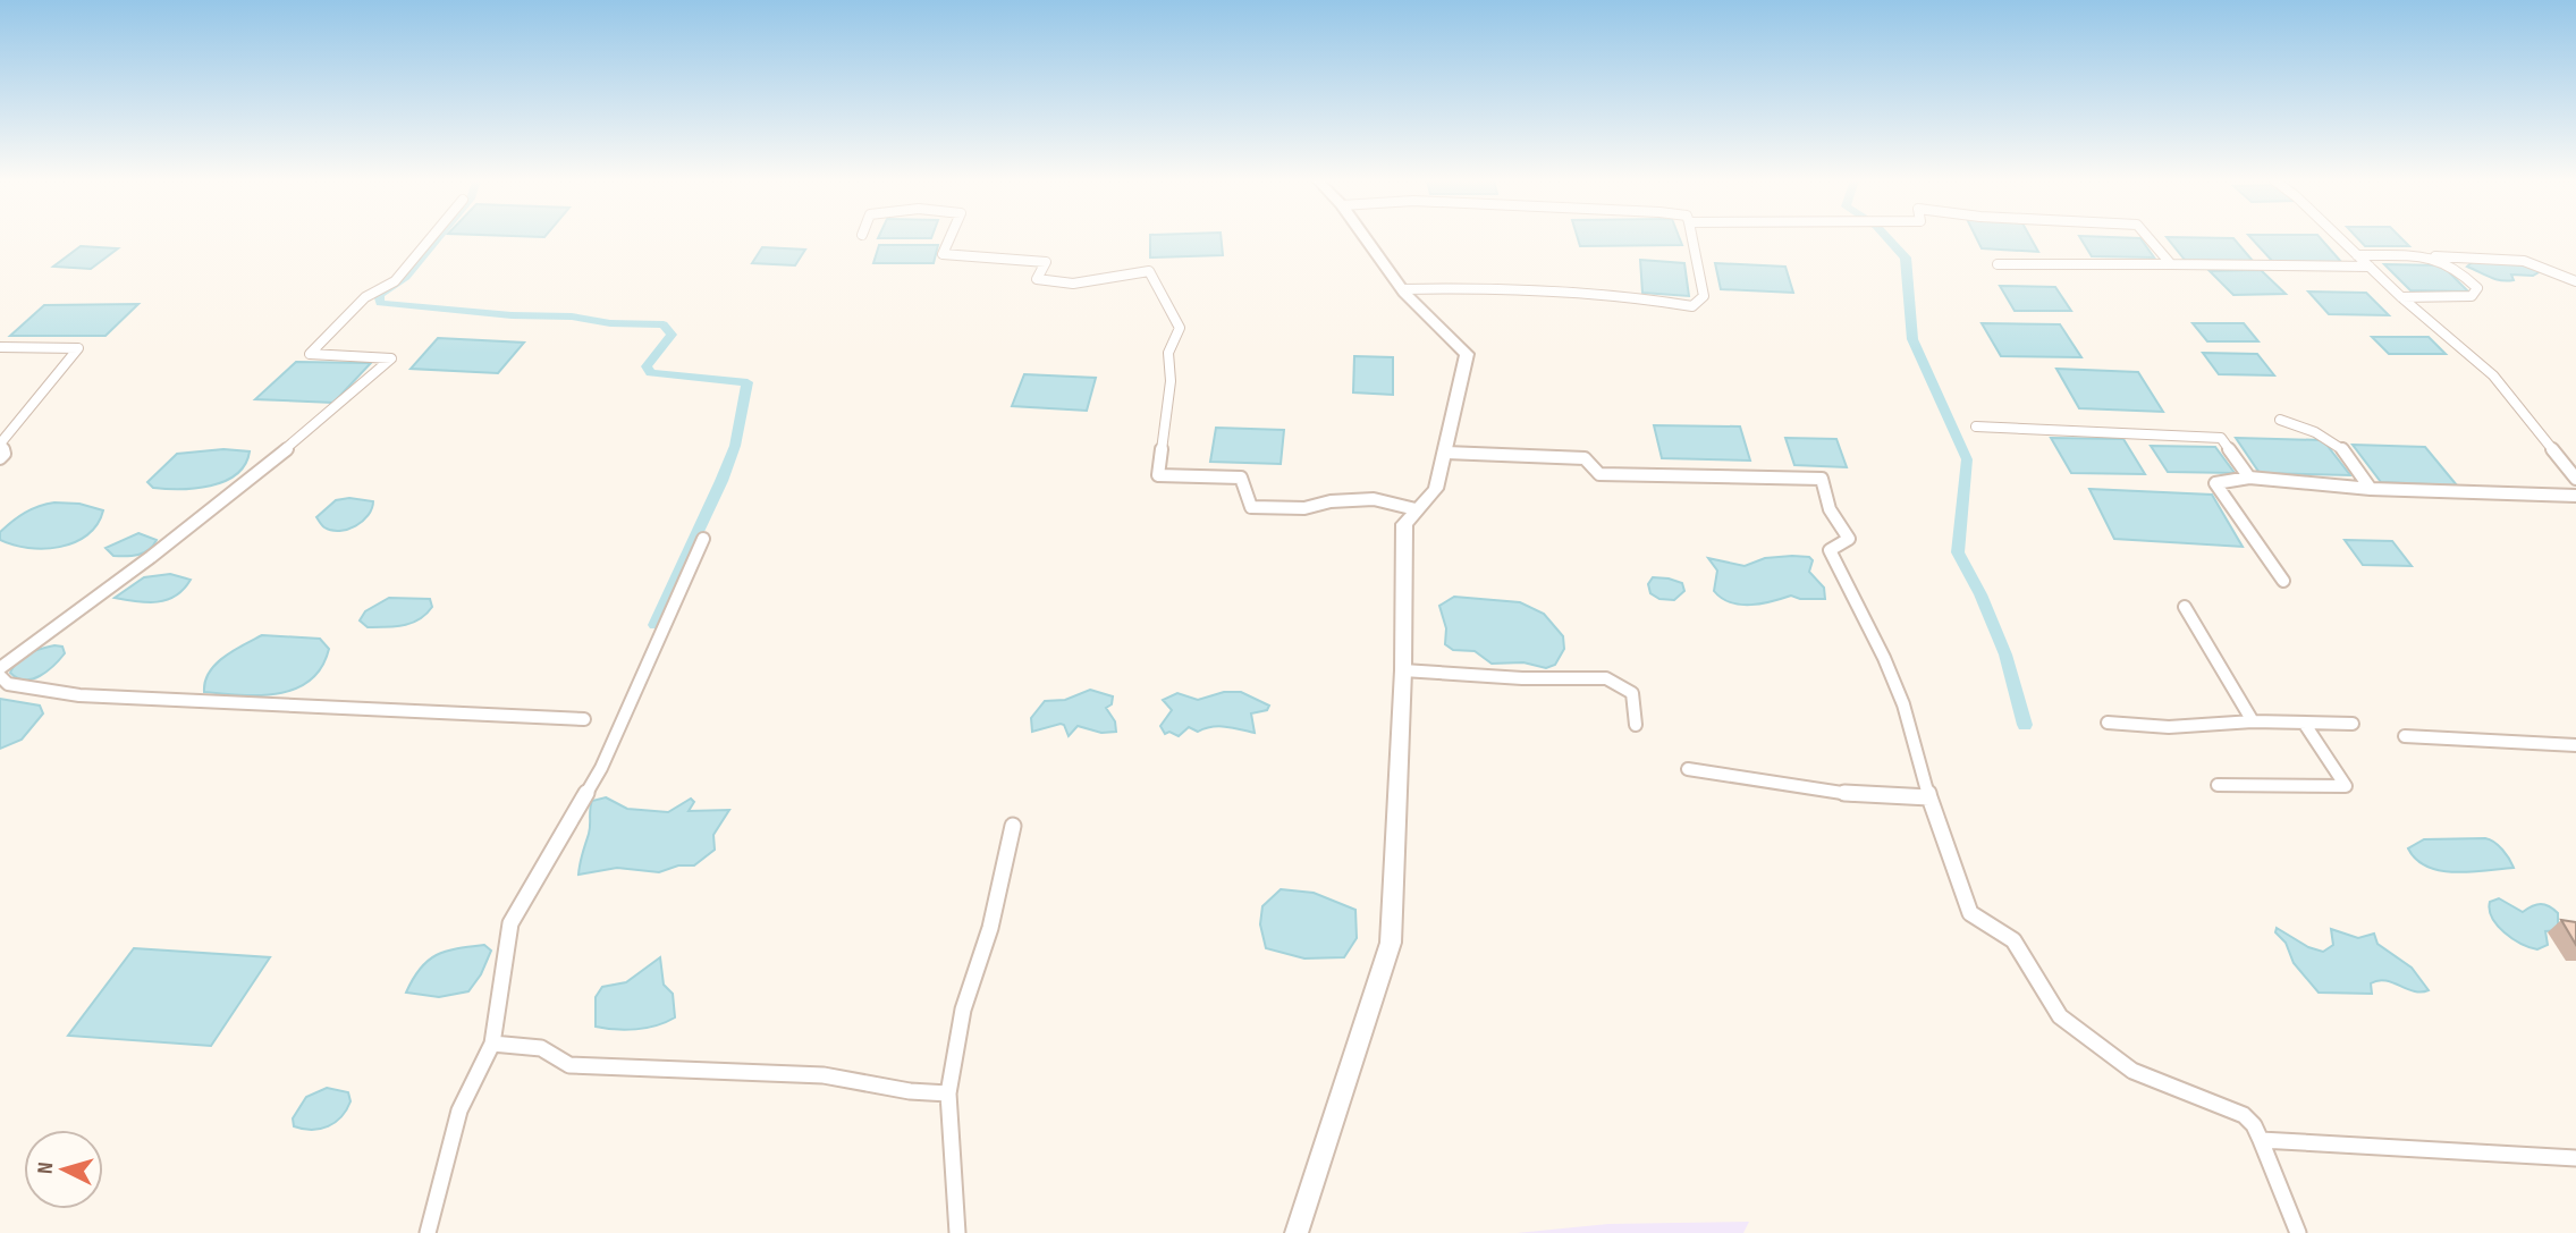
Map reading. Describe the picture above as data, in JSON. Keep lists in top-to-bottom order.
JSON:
{
  "north": "left"
}
